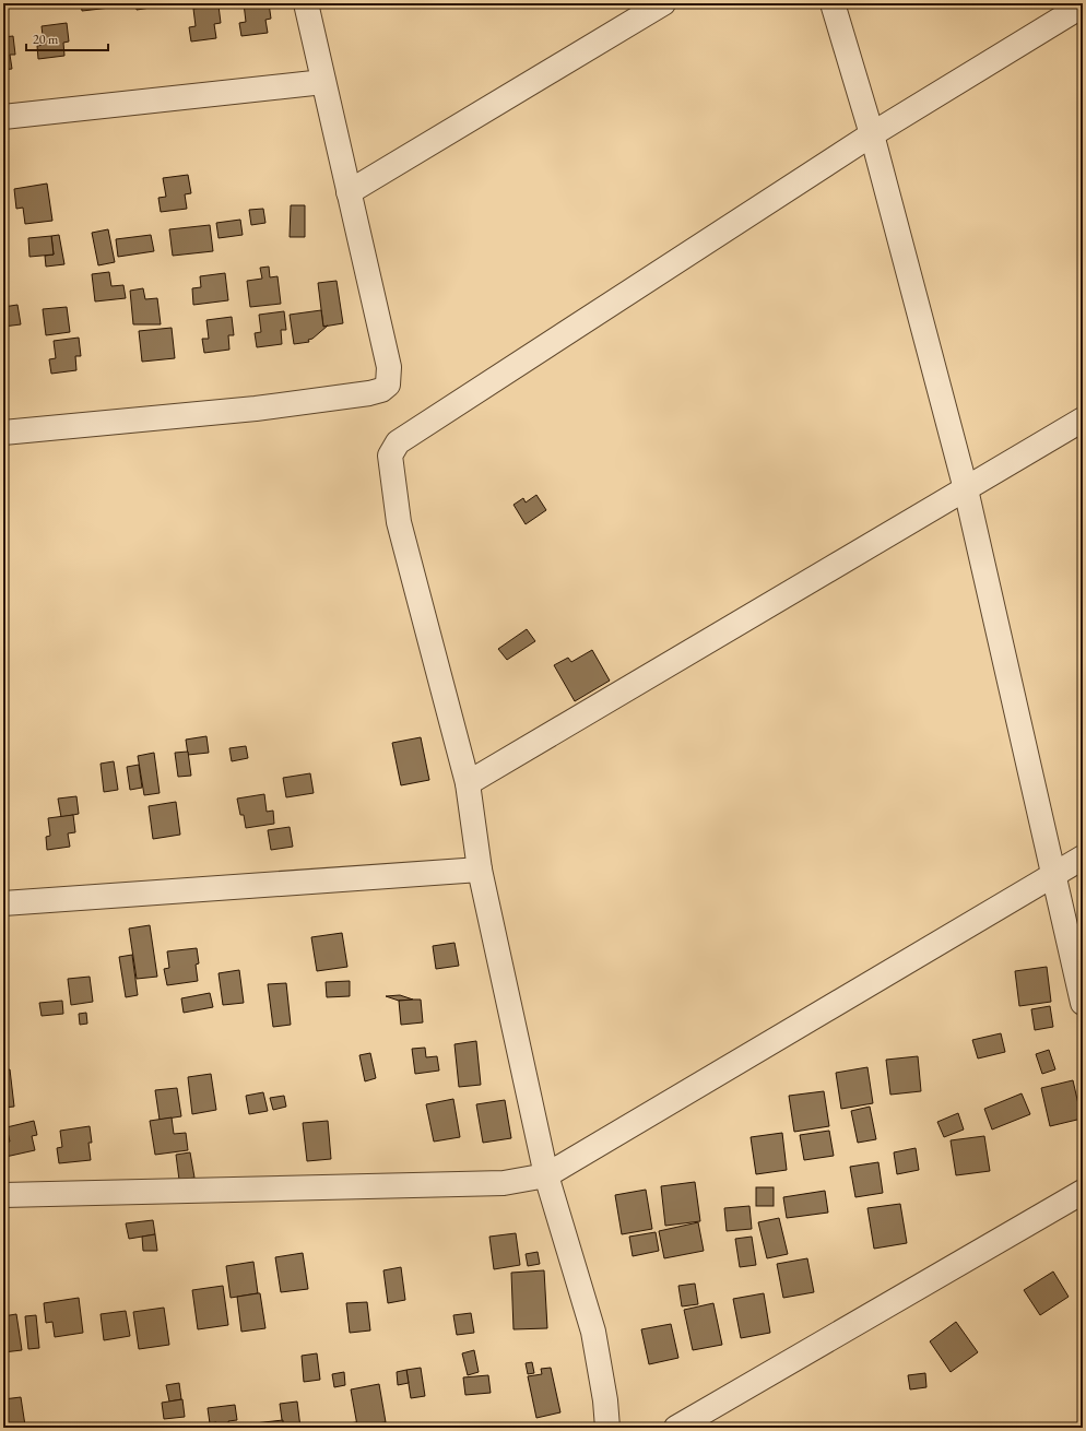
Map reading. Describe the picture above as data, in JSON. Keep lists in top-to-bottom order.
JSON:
{
  "scale_bar": "20 m"
}
